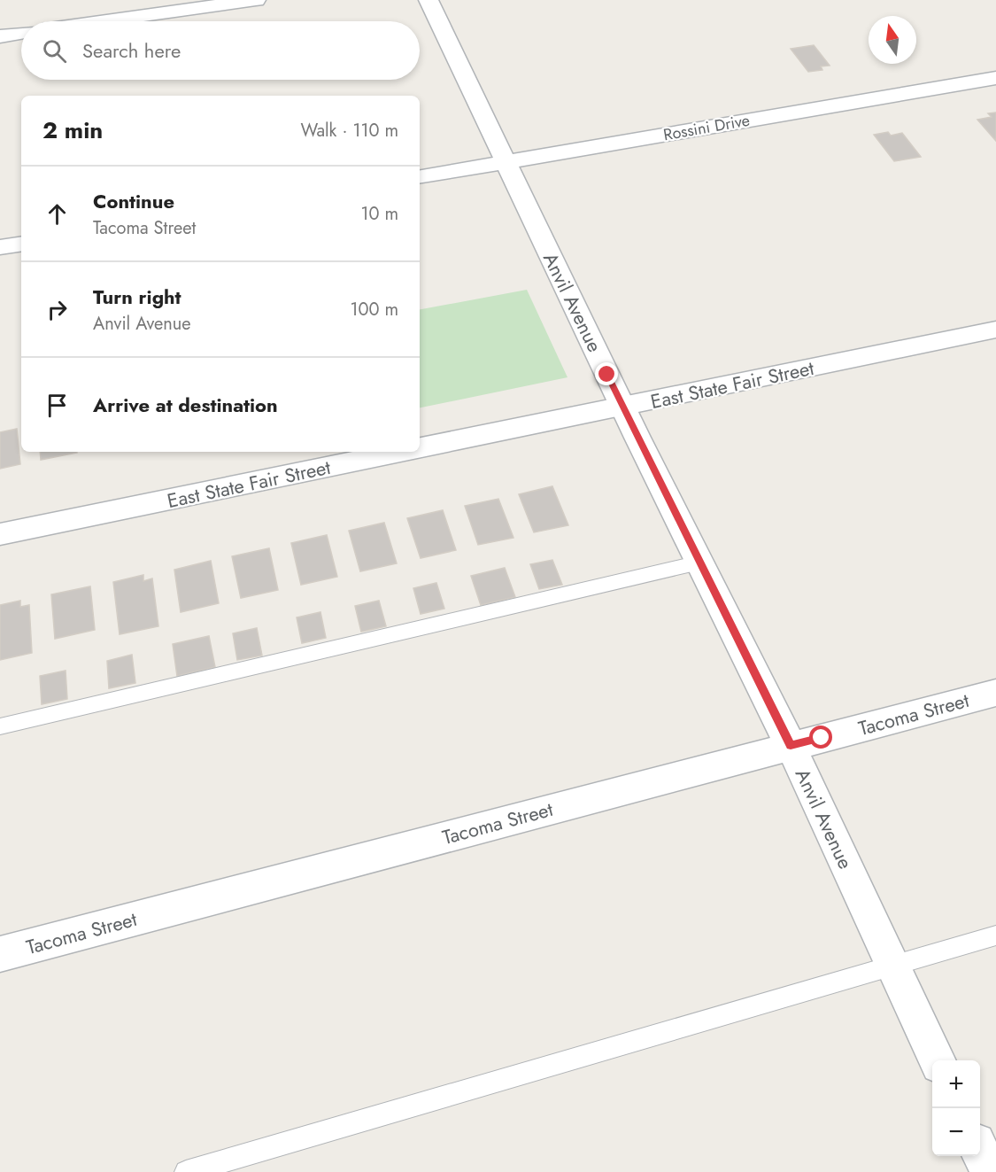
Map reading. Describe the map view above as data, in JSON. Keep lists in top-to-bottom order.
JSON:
{
  "streets": {
    "street": [
      "Rossini Drive",
      "Anvil Avenue",
      "East State Fair Street",
      "Tacoma Street"
    ]
  },
  "crossings": [
    ["Rossini Drive", "Anvil Avenue"],
    ["Anvil Avenue", "East State Fair Street"],
    ["Anvil Avenue", "Tacoma Street"]
  ],
  "north": "top",
  "page": {
    "search": "Search here",
    "heading": ["2 min", "Walk · 110 m"],
    "list": [
      ["Continue", "Tacoma Street", "10 m"],
      ["Turn right", "Anvil Avenue", "100 m"],
      "Arrive at destination"
    ],
    "map_buttons": ["+", "−"]
  }
}
